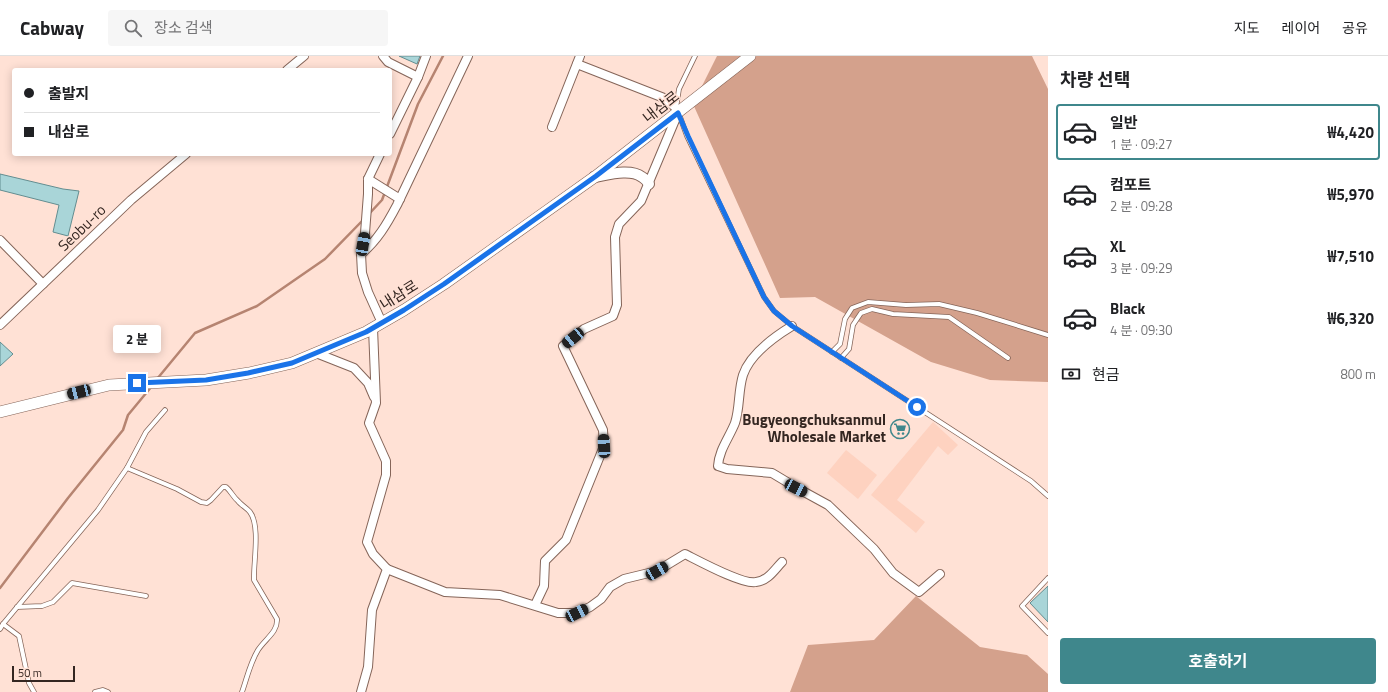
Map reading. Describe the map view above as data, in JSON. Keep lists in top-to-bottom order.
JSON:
{
  "streets": {
    "main road": ["내삼로"],
    "street": ["Seobu-ro"]
  },
  "places": {
    "supermarket": ["Bugyeongchuksanmul Wholesale Market"]
  },
  "scale_bar": "50 m",
  "page": {
    "header": "Cabway",
    "search": "장소 검색",
    "nav": ["지도", "레이어", "공유"],
    "heading": "차량 선택",
    "banner": ["출발지", "내삼로"],
    "list": [
      {
        "name": "일반",
        "note": "1 분 · 09:27",
        "value": "₩4,420"
      },
      {
        "name": "컴포트",
        "note": "2 분 · 09:28",
        "value": "₩5,970"
      },
      {
        "name": "XL",
        "note": "3 분 · 09:29",
        "value": "₩7,510"
      },
      {
        "name": "Black",
        "note": "4 분 · 09:30",
        "value": "₩6,320"
      }
    ],
    "bubble": "2 분",
    "pay": ["현금", "800 m"],
    "buttons": "호출하기",
    "scale": "50 m"
  }
}
